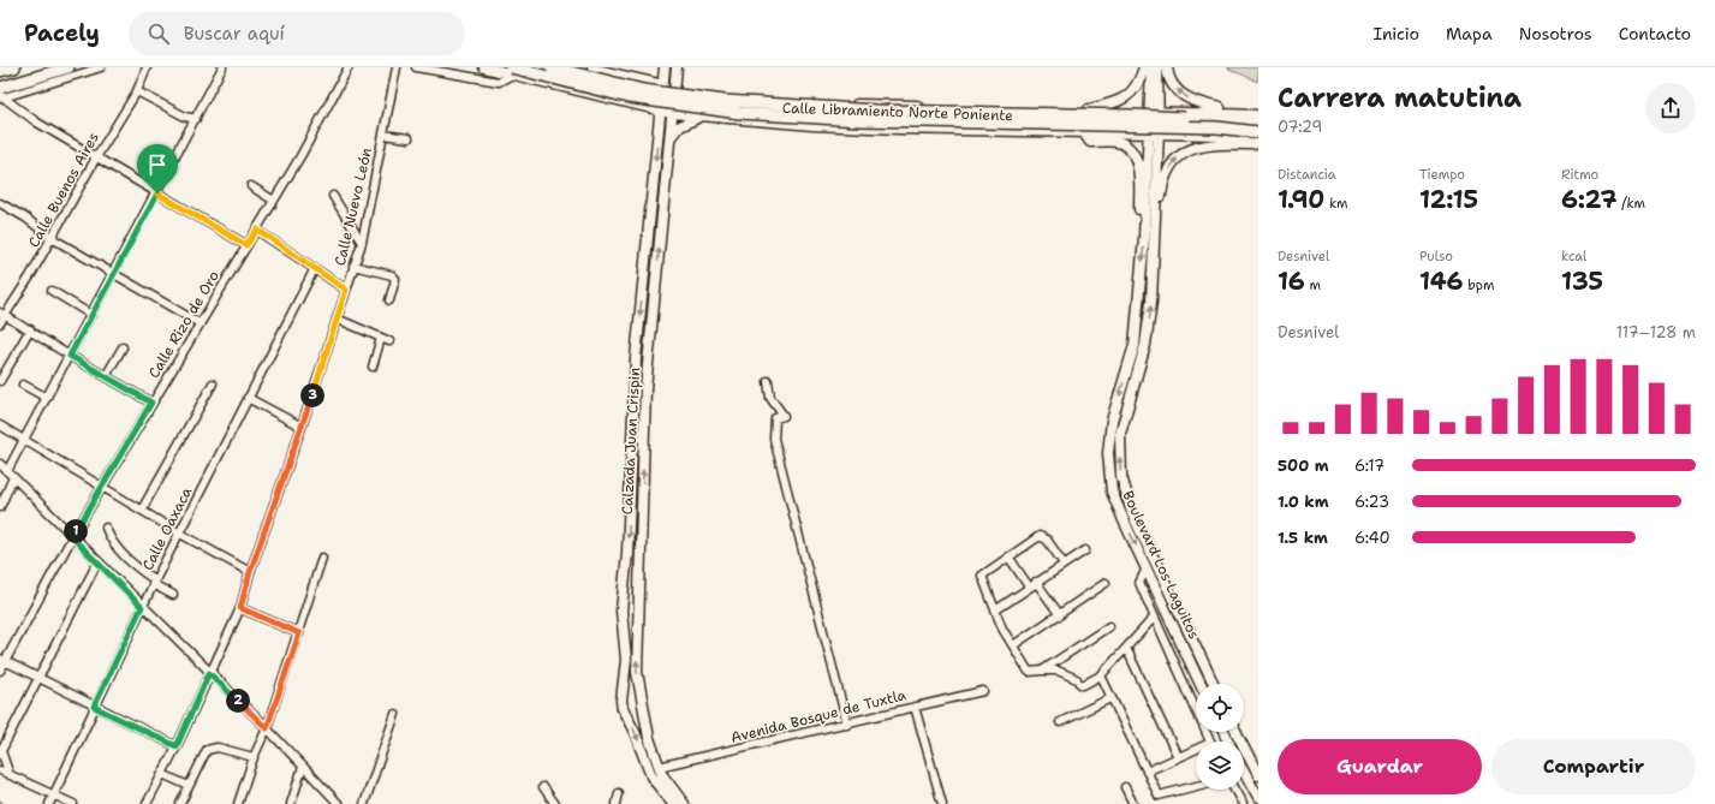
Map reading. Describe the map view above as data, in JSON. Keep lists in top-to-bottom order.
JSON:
{
  "streets": {
    "highway": ["Calle Libramiento Norte Poniente"],
    "main road": ["Calzada Juan Crispin", "Boulevard Los Laguitos"],
    "street": [
      "Calle Buenos Aires",
      "Calle Nuevo León",
      "Calle Rizo de Oro",
      "Calle Oaxaca",
      "Avenida Bosque de Tuxtla"
    ]
  },
  "crossings": [
    ["Calle Libramiento Norte Poniente", "Calzada Juan Crispin"],
    ["Calle Libramiento Norte Poniente", "Boulevard Los Laguitos"],
    ["Calzada Juan Crispin", "Avenida Bosque de Tuxtla"]
  ],
  "page": {
    "header": "Pacely",
    "search": "Buscar aquí",
    "nav": [
      "Inicio",
      "Mapa",
      "Nosotros",
      "Contacto"
    ],
    "heading": ["Carrera matutina", "07:29"],
    "stats": [
      ["Distancia", "1.90 km"],
      ["Tiempo", "12:15"],
      ["Ritmo", "6:27 /km"],
      ["Desnivel", "16 m"],
      ["Pulso", "146 bpm"],
      ["kcal", "135"]
    ],
    "chart": ["Desnivel", "117–128 m"],
    "pins": ["3", "1", "2"],
    "list": [
      {
        "name": "500 m",
        "note": "6:17"
      },
      {
        "name": "1.0 km",
        "note": "6:23"
      },
      {
        "name": "1.5 km",
        "note": "6:40"
      }
    ],
    "buttons": ["Guardar", "Compartir"]
  }
}
